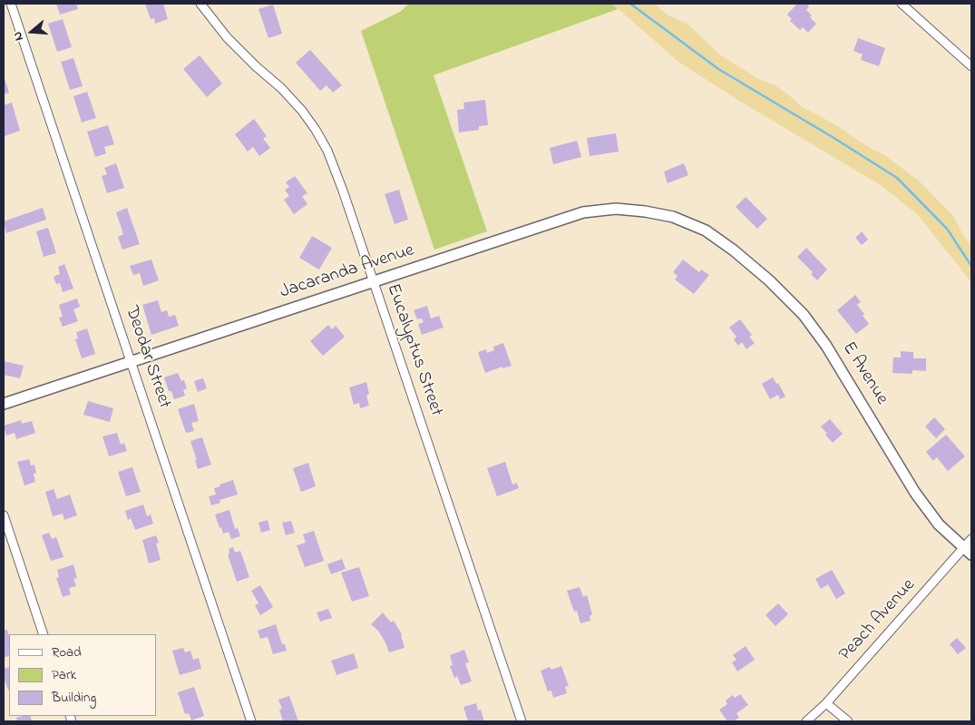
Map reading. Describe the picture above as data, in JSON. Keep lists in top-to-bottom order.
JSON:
{
  "streets": {
    "street": [
      "Jacaranda Avenue",
      "Eucalyptus Street",
      "Deodar Street",
      "E Avenue",
      "Peach Avenue"
    ]
  },
  "crossings": [
    ["Jacaranda Avenue", "Eucalyptus Street"],
    ["Jacaranda Avenue", "Deodar Street"],
    ["Jacaranda Avenue", "E Avenue"],
    ["E Avenue", "Peach Avenue"]
  ],
  "legend": ["Road", "Park", "Building"],
  "north": "left"
}
